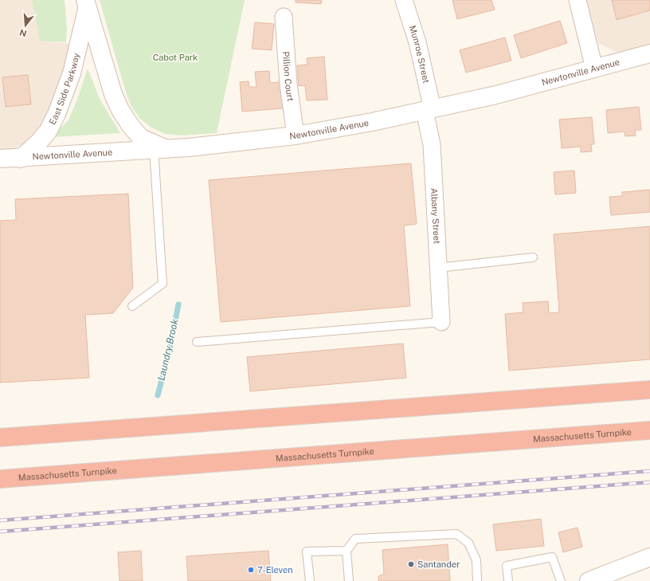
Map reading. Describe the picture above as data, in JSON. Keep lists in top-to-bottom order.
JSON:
{
  "streets": {
    "highway": ["Massachusetts Turnpike"],
    "main road": ["Newtonville Avenue", "East Side Parkway"],
    "street": ["Munroe Street", "Pillion Court", "Albany Street"]
  },
  "crossings": [
    ["Munroe Street", "Newtonville Avenue"],
    ["Munroe Street", "Albany Street"],
    ["Newtonville Avenue", "Pillion Court"],
    ["Newtonville Avenue", "East Side Parkway"],
    ["Newtonville Avenue", "Albany Street"]
  ],
  "water": ["Laundry Brook"],
  "parks": ["Cabot Park"],
  "places": ["Santander", "7-Eleven"],
  "north": "bottom"
}
